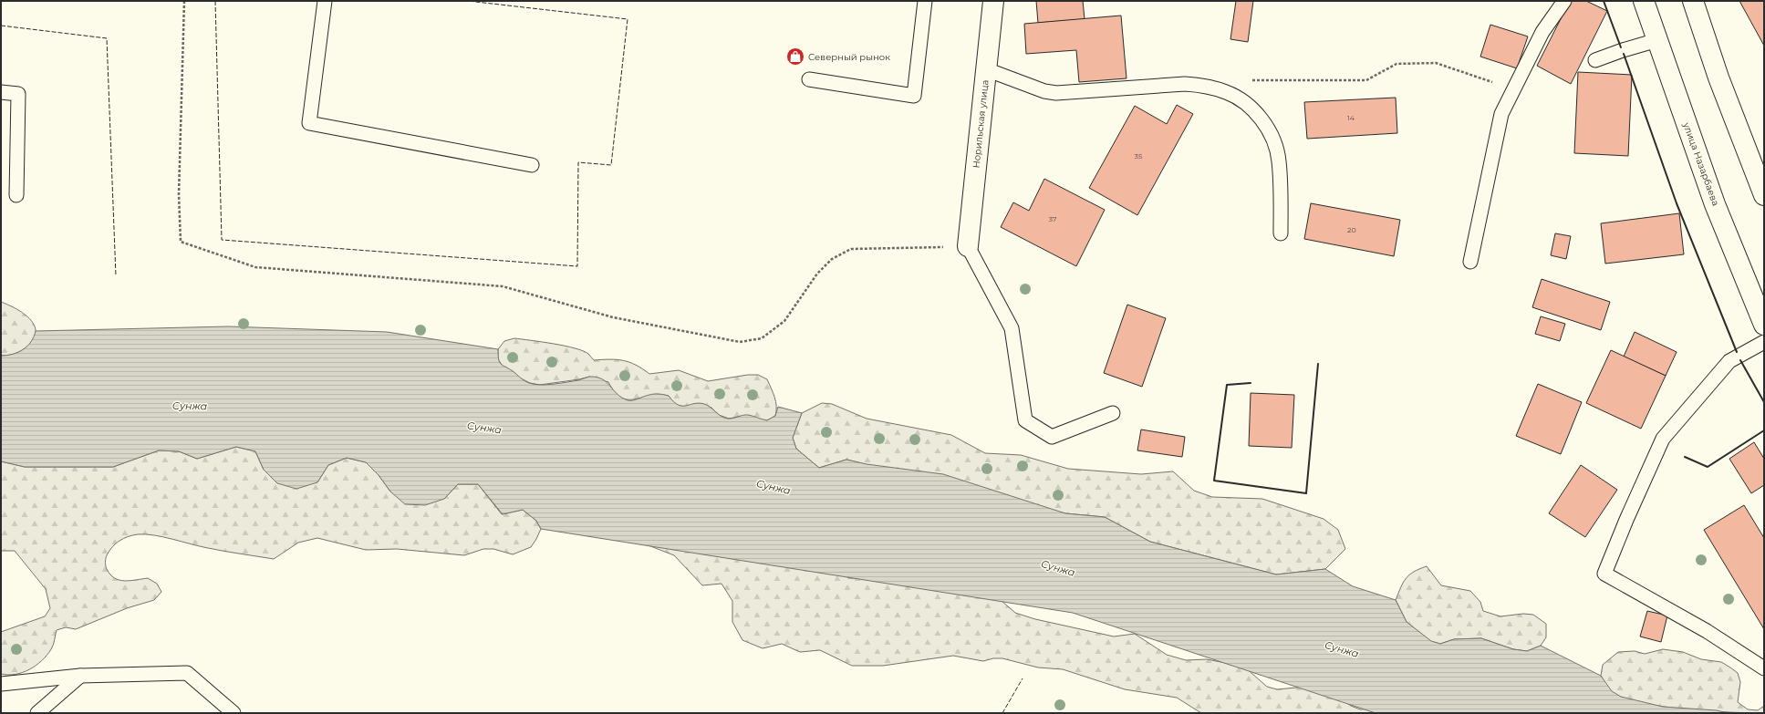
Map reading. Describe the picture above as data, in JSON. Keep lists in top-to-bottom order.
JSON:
{
  "streets": {
    "main road": ["Норильская улица", "улица Назарбаева"]
  },
  "water": ["Сунжа"],
  "places": {
    "shop": ["Северный рынок"]
  },
  "house_numbers": [
    "14",
    "35",
    "37",
    "20"
  ]
}
